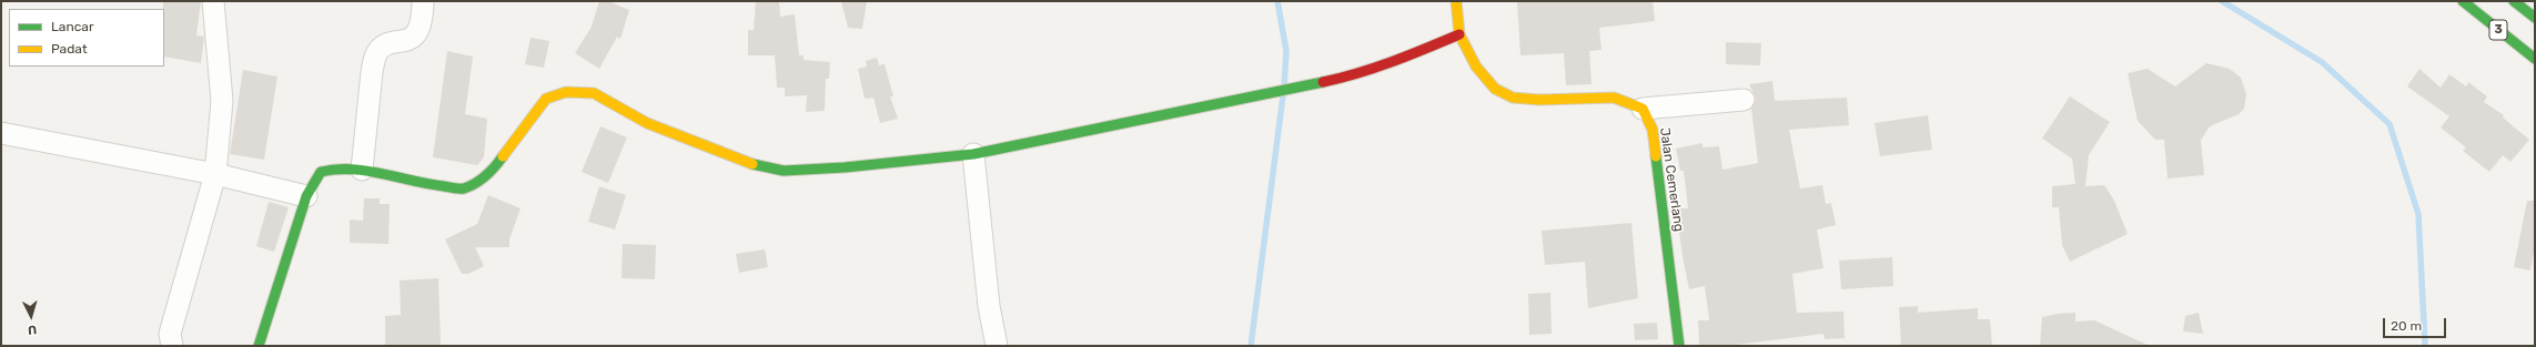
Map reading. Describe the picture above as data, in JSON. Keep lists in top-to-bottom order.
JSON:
{
  "streets": {
    "street": ["3", "Jalan Cemerlang"]
  },
  "legend": ["Lancar", "Padat"],
  "scale_bar": "20 m",
  "north": "bottom"
}
